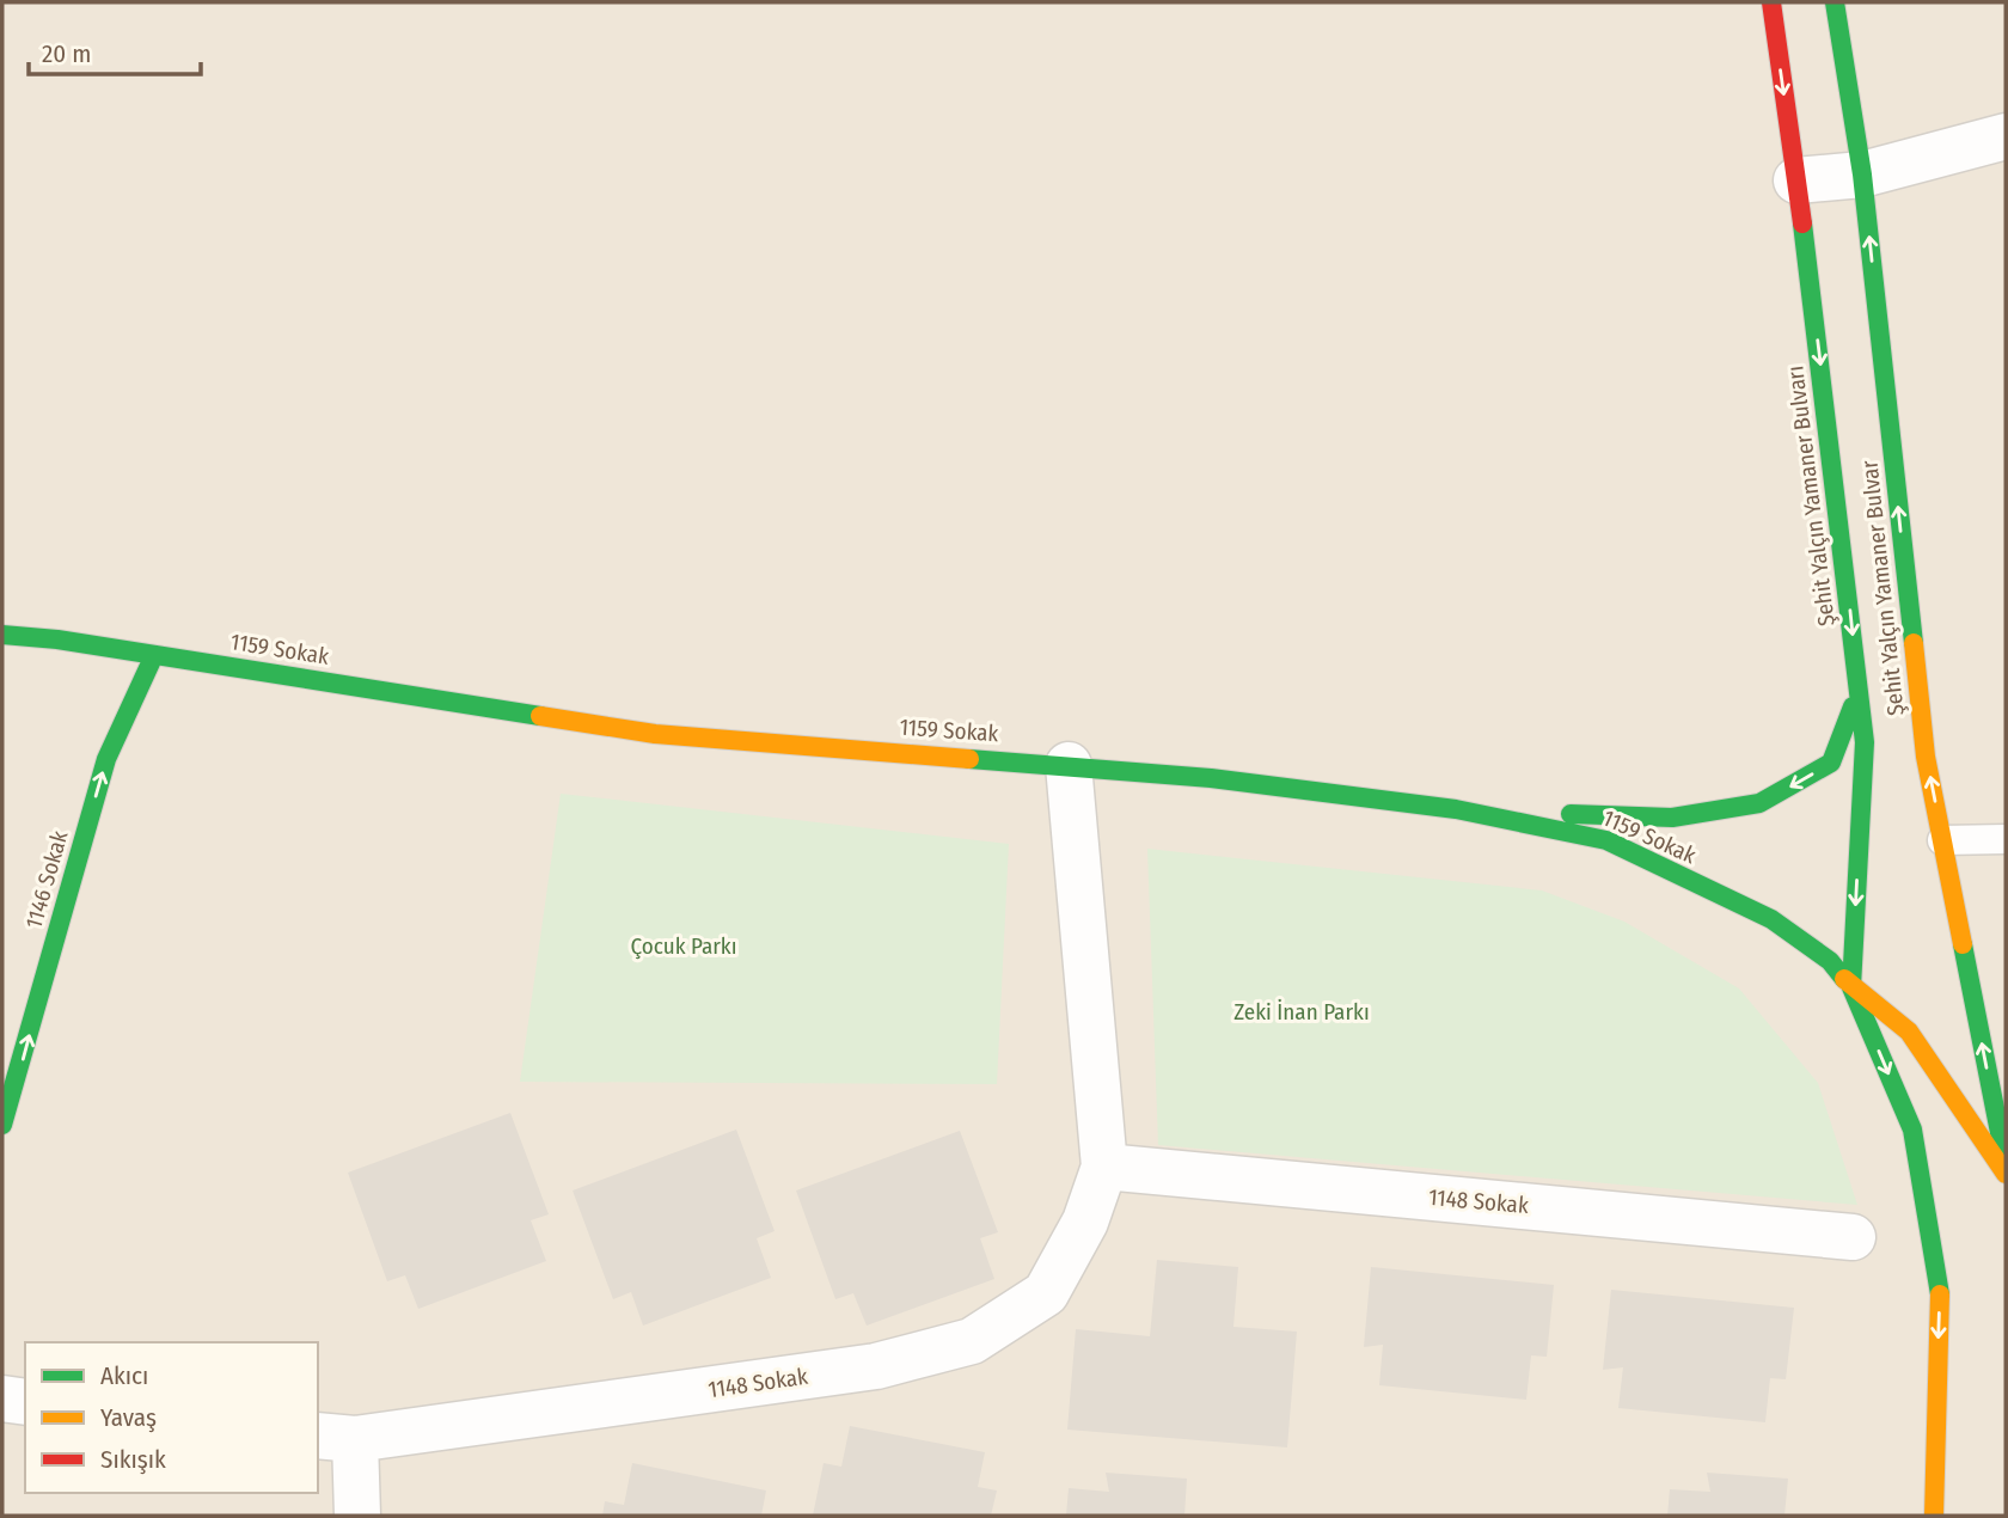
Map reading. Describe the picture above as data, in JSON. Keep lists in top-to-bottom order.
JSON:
{
  "streets": {
    "street": [
      "Şehit Yalçın Yamaner Bulvarı",
      "Şehit Yalçın Yamaner Bulvar",
      "1159 Sokak",
      "1146 Sokak",
      "1148 Sokak"
    ]
  },
  "crossings": [
    ["Şehit Yalçın Yamaner Bulvarı", "1159 Sokak"],
    ["1159 Sokak", "1146 Sokak"],
    ["1159 Sokak", "1148 Sokak"]
  ],
  "one_way": ["Şehit Yalçın Yamaner Bulvarı", "Şehit Yalçın Yamaner Bulvar", "1146 Sokak"],
  "parks": ["Çocuk Parkı", "Zeki İnan Parkı"],
  "legend": ["Akıcı", "Yavaş", "Sıkışık"],
  "scale_bar": "20 m"
}
